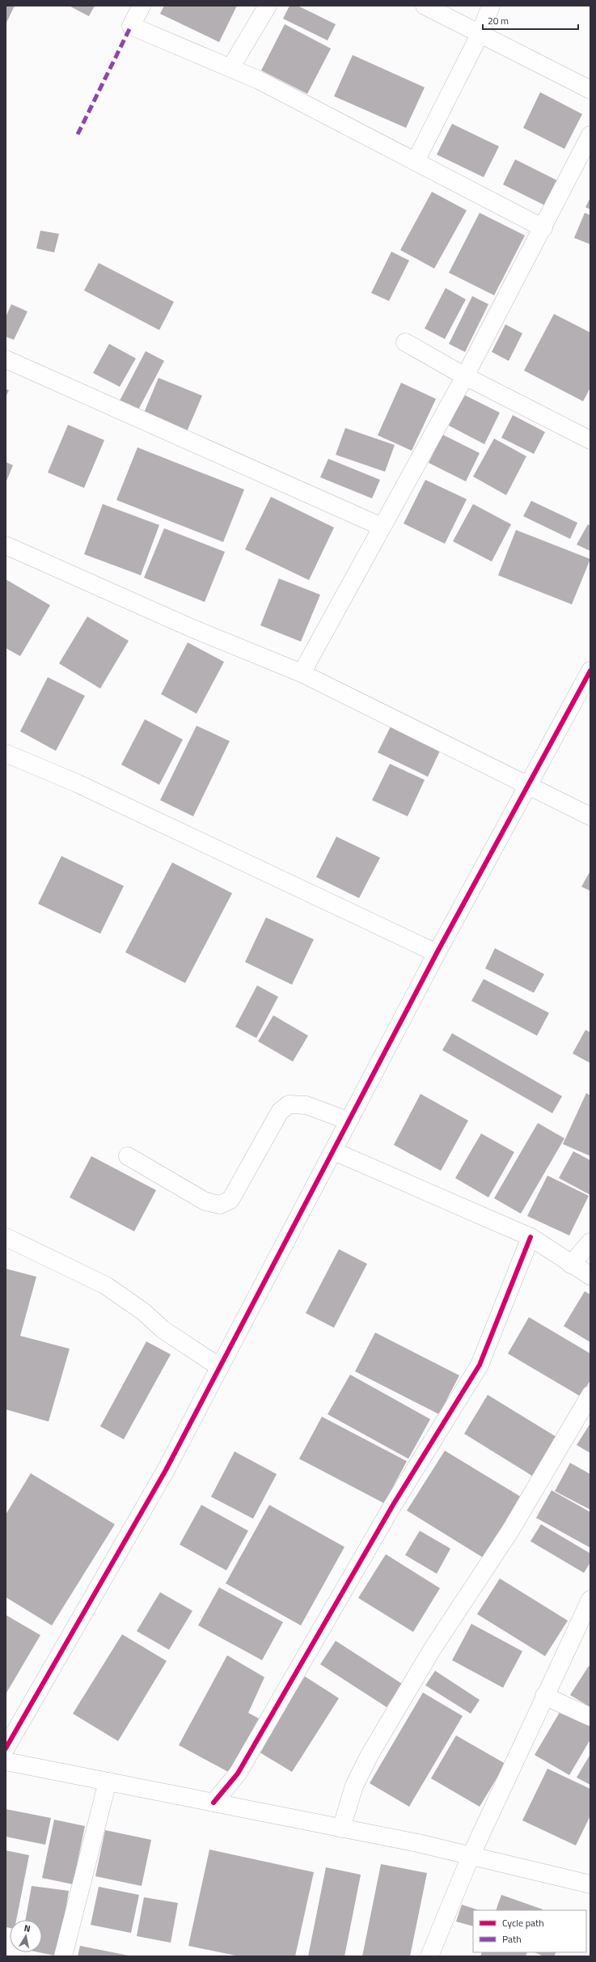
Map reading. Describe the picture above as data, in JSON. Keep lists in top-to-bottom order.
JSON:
{
  "legend": ["Cycle path", "Path"],
  "scale_bar": "20 m",
  "north": "top"
}
